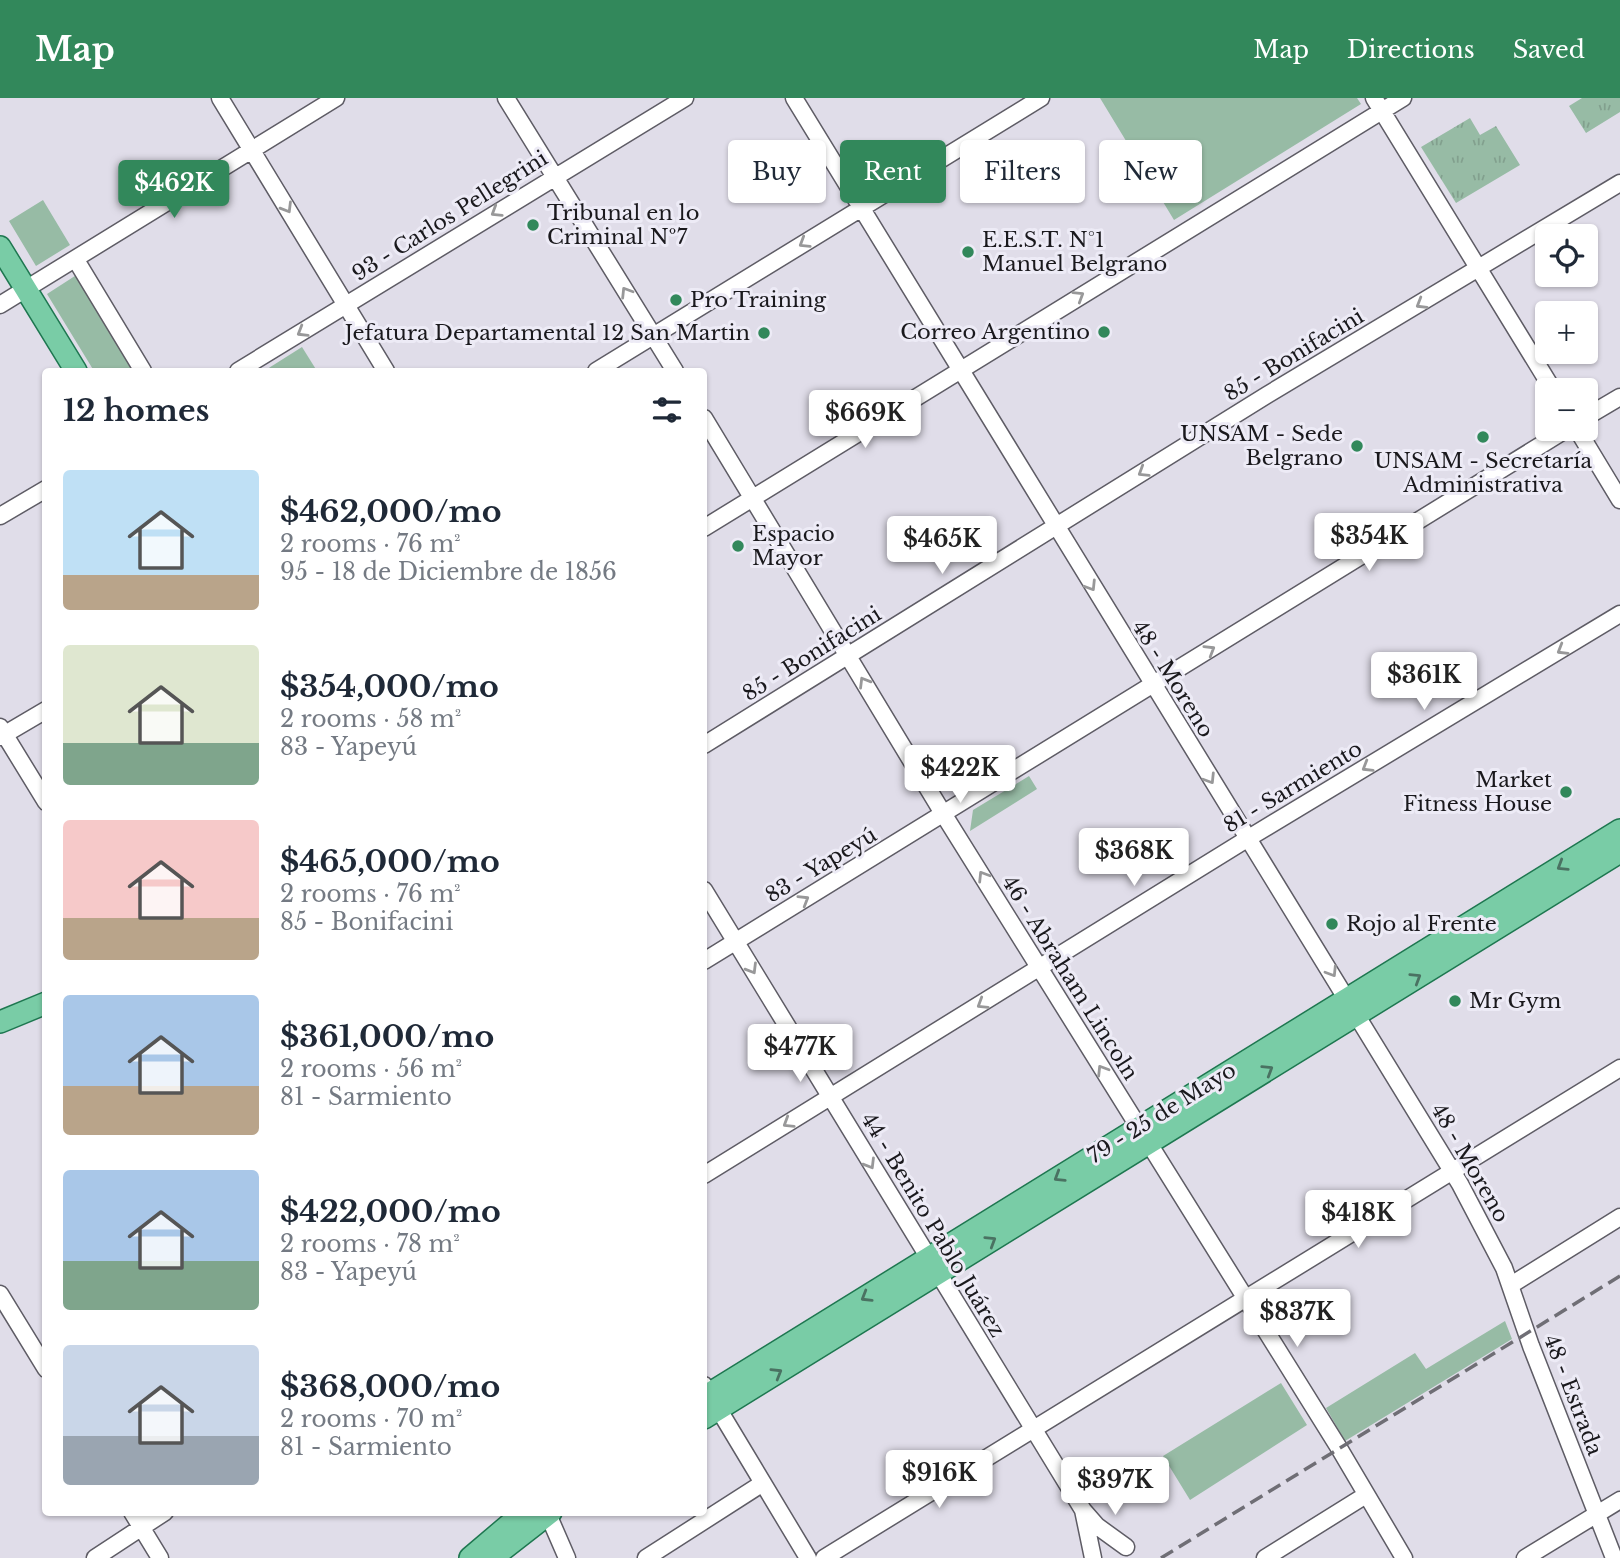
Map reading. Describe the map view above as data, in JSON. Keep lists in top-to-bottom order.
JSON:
{
  "streets": {
    "main road": ["79 - 25 de Mayo"],
    "street": [
      "93 - Carlos Pellegrini",
      "85 - Bonifacini",
      "48 - Moreno",
      "81 - Sarmiento",
      "83 - Yapeyú",
      "46 - Abraham Lincoln",
      "44 - Benito Pablo Juárez",
      "48 - Estrada"
    ]
  },
  "crossings": [
    ["85 - Bonifacini", "48 - Moreno"],
    ["85 - Bonifacini", "46 - Abraham Lincoln"],
    ["48 - Moreno", "81 - Sarmiento"],
    ["48 - Moreno", "83 - Yapeyú"],
    ["48 - Moreno", "79 - 25 de Mayo"],
    ["48 - Moreno", "48 - Estrada"],
    ["81 - Sarmiento", "46 - Abraham Lincoln"],
    ["81 - Sarmiento", "44 - Benito Pablo Juárez"],
    ["83 - Yapeyú", "46 - Abraham Lincoln"],
    ["83 - Yapeyú", "44 - Benito Pablo Juárez"],
    ["46 - Abraham Lincoln", "79 - 25 de Mayo"],
    ["79 - 25 de Mayo", "44 - Benito Pablo Juárez"]
  ],
  "one_way": [
    "93 - Carlos Pellegrini",
    "85 - Bonifacini",
    "48 - Moreno",
    "81 - Sarmiento",
    "83 - Yapeyú",
    "46 - Abraham Lincoln",
    "44 - Benito Pablo Juárez"
  ],
  "places": [
    "Tribunal en lo Criminal Nº7",
    "E.E.S.T. N°1 Manuel Belgrano",
    "Pro Training",
    "Correo Argentino",
    "Jefatura Departamental 12 San Martin",
    "UNSAM - Secretaría Administrativa",
    "UNSAM - Sede Belgrano",
    "Espacio Mayor",
    "Market Fitness House",
    "Rojo al Frente",
    "Mr Gym"
  ],
  "page": {
    "header": "Map",
    "nav": ["Map", "Directions", "Saved"],
    "chip": [
      "Buy",
      "Rent",
      "Filters",
      "New"
    ],
    "price": [
      "$462K",
      "$669K",
      "$354K",
      "$465K",
      "$361K",
      "$422K",
      "$368K",
      "$477K",
      "$418K",
      "$837K",
      "$916K",
      "$397K"
    ],
    "map_buttons": ["+", "−"],
    "heading": "12 homes",
    "list": [
      {
        "name": "$462,000/mo",
        "note": "2 rooms · 76 m² · 95 - 18 de Diciembre de 1856"
      },
      {
        "name": "$354,000/mo",
        "note": "2 rooms · 58 m² · 83 - Yapeyú"
      },
      {
        "name": "$465,000/mo",
        "note": "2 rooms · 76 m² · 85 - Bonifacini"
      },
      {
        "name": "$361,000/mo",
        "note": "2 rooms · 56 m² · 81 - Sarmiento"
      },
      {
        "name": "$422,000/mo",
        "note": "2 rooms · 78 m² · 83 - Yapeyú"
      },
      {
        "name": "$368,000/mo",
        "note": "2 rooms · 70 m² · 81 - Sarmiento"
      }
    ]
  }
}
